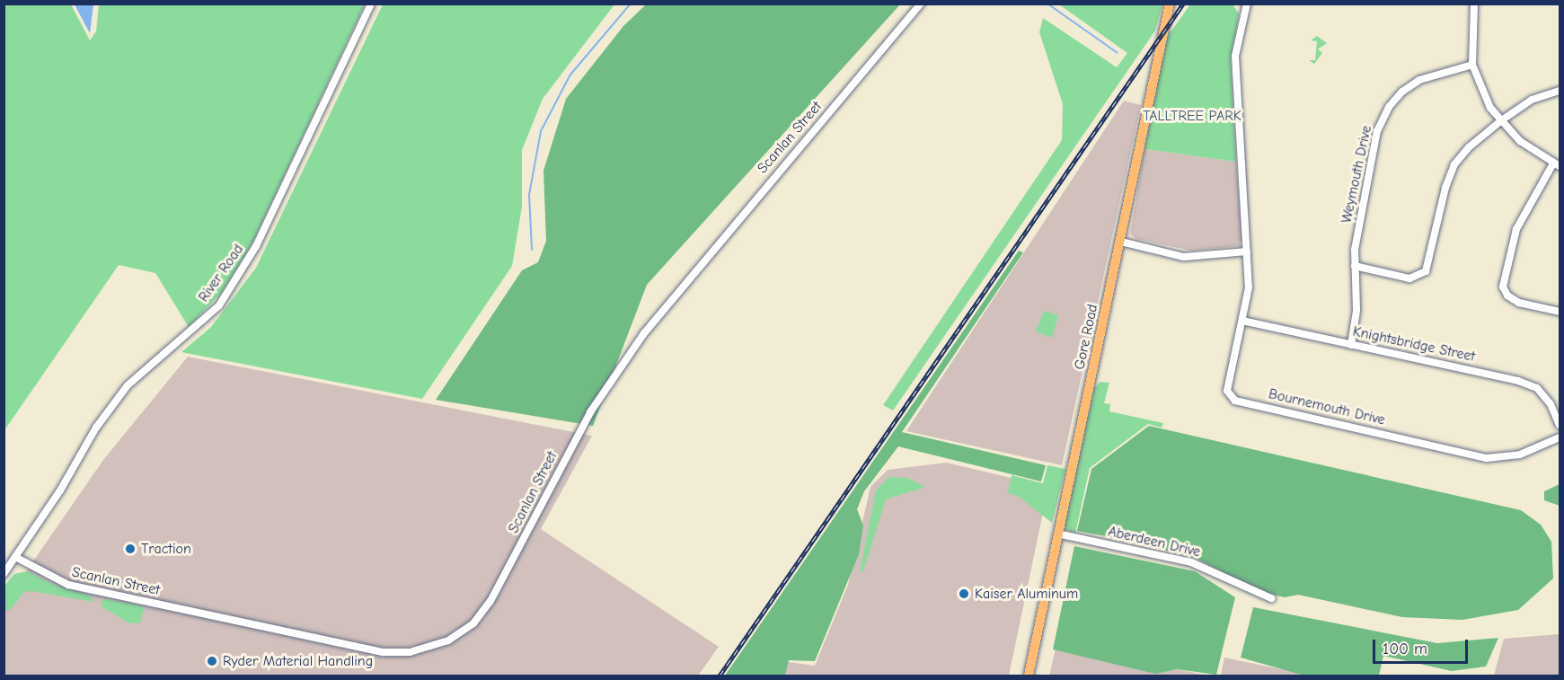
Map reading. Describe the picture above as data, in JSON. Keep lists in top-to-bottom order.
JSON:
{
  "streets": {
    "main road": ["Gore Road"],
    "street": [
      "Scanlan Street",
      "Weymouth Drive",
      "River Road",
      "Knightsbridge Street",
      "Bournemouth Drive",
      "Aberdeen Drive"
    ]
  },
  "crossings": [
    ["Scanlan Street", "River Road"],
    ["Weymouth Drive", "Knightsbridge Street"],
    ["Gore Road", "Aberdeen Drive"],
    ["Knightsbridge Street", "Bournemouth Drive"]
  ],
  "parks": ["TALLTREE PARK"],
  "places": ["Traction", "Kaiser Aluminum", "Ryder Material Handling"],
  "scale_bar": "100 m"
}
